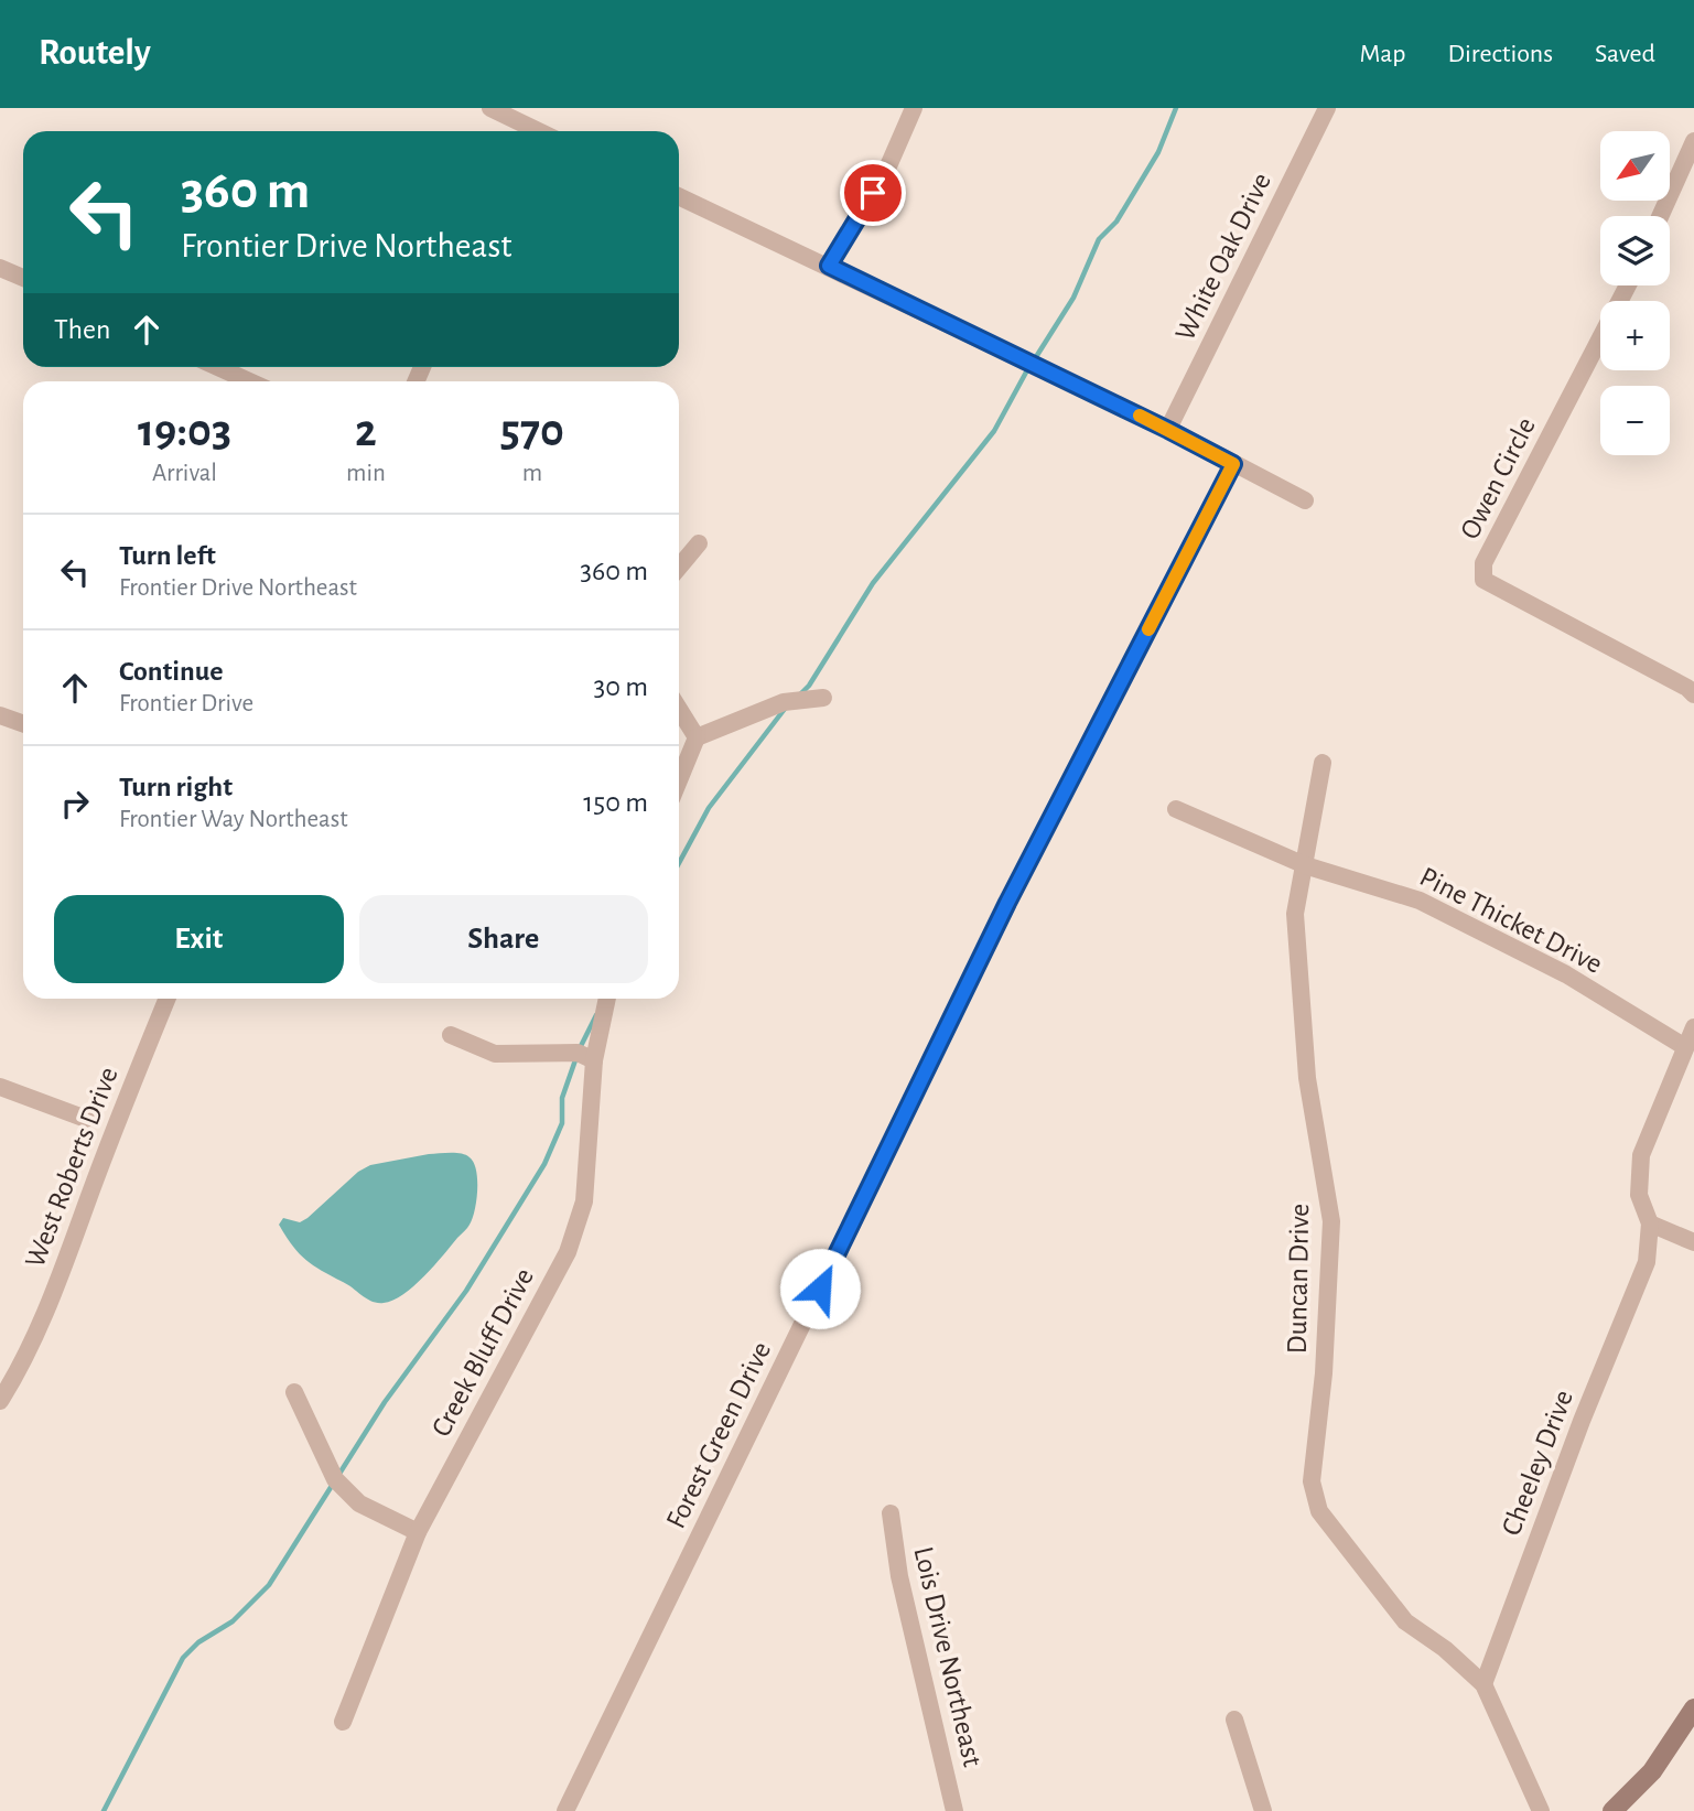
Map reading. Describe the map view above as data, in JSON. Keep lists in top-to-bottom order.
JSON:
{
  "streets": {
    "street": [
      "White Oak Drive",
      "Owen Circle",
      "Pine Thicket Drive",
      "West Roberts Drive",
      "Duncan Drive",
      "Creek Bluff Drive",
      "Forest Green Drive",
      "Cheeley Drive",
      "Lois Drive Northeast"
    ]
  },
  "crossings": [
    ["Pine Thicket Drive", "Duncan Drive"],
    ["Duncan Drive", "Cheeley Drive"]
  ],
  "north": "bottom left",
  "page": {
    "header": "Routely",
    "nav": ["Map", "Directions", "Saved"],
    "map_buttons": ["+", "−"],
    "turn": ["360 m", "Frontier Drive Northeast"],
    "then": "Then",
    "eta": [
      "19:03",
      "Arrival",
      "2",
      "min",
      "570",
      "m"
    ],
    "list": [
      {
        "name": "Turn left",
        "note": "Frontier Drive Northeast",
        "value": "360 m"
      },
      {
        "name": "Continue",
        "note": "Frontier Drive",
        "value": "30 m"
      },
      {
        "name": "Turn right",
        "note": "Frontier Way Northeast",
        "value": "150 m"
      }
    ],
    "buttons": ["Exit", "Share"]
  }
}
